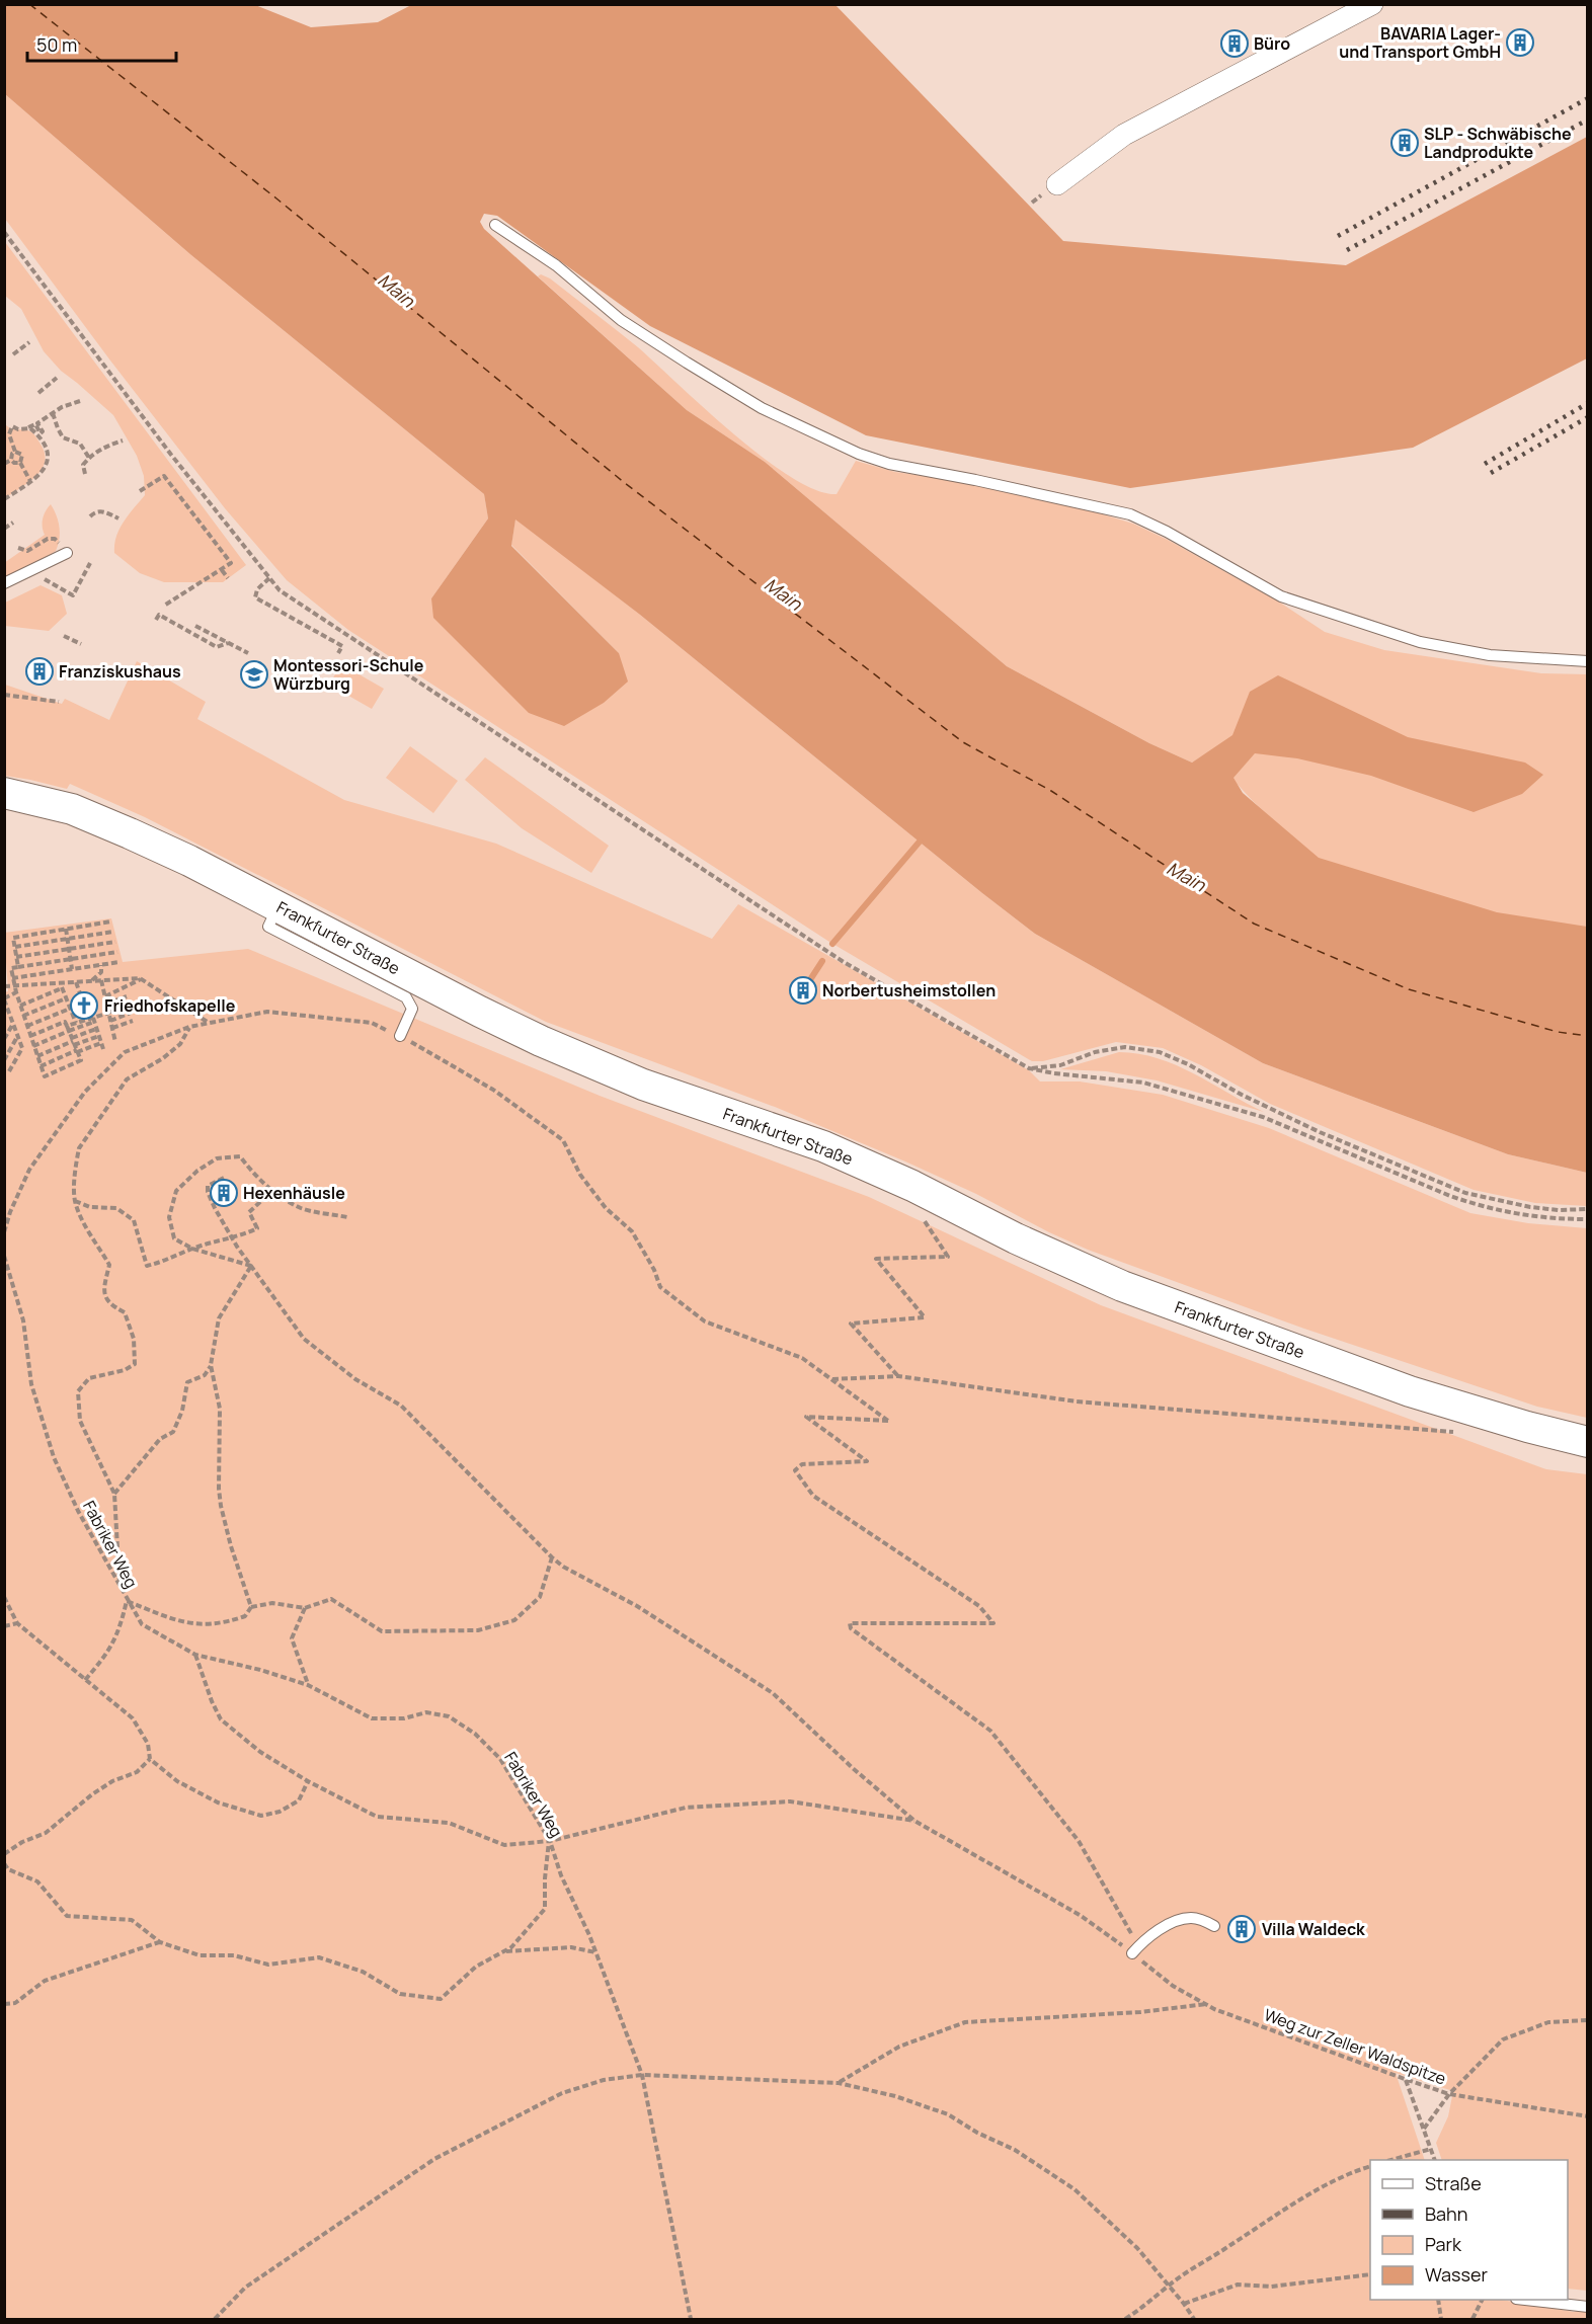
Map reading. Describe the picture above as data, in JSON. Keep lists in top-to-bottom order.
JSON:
{
  "streets": {
    "main road": ["Frankfurter Straße"],
    "path": ["Fabriker Weg", "Weg zur Zeller Waldspitze"]
  },
  "water": ["Main"],
  "places": {
    "building": [
      "BAVARIA Lager- und Transport GmbH",
      "Büro",
      "SLP - Schwäbische Landprodukte",
      "Franziskushaus",
      "Norbertusheimstollen",
      "Hexenhäusle",
      "Villa Waldeck"
    ],
    "school or university": ["Montessori-Schule Würzburg"],
    "church": ["Friedhofskapelle"]
  },
  "legend": [
    "Straße",
    "Bahn",
    "Park",
    "Wasser"
  ],
  "scale_bar": "50 m"
}
